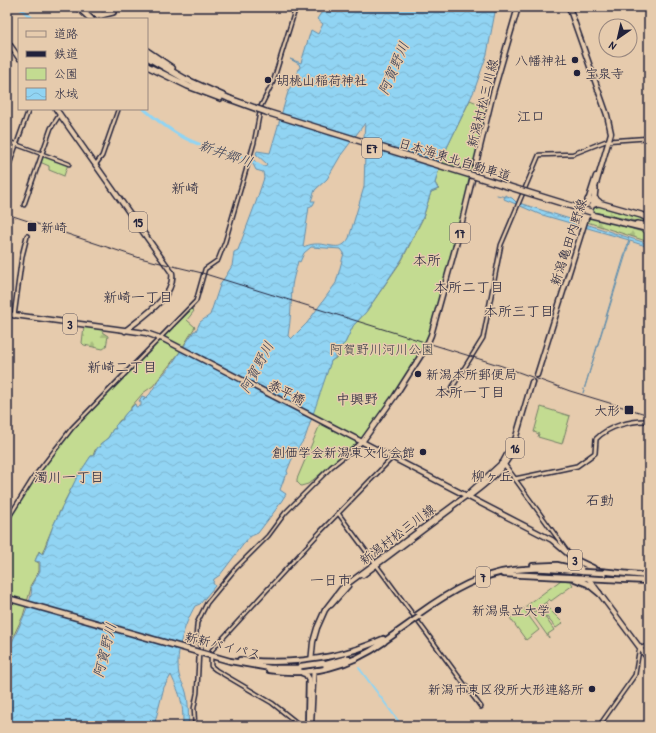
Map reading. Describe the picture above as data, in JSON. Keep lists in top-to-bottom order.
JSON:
{
  "streets": {
    "highway": [
      "E7",
      "日本海東北自動車道",
      "7",
      "新新バイパス"
    ],
    "main road": [
      "新潟村松三川線",
      "15",
      "17",
      "新潟亀田内野線",
      "3",
      "泰平橋",
      "16"
    ]
  },
  "crossings": [
    ["新潟村松三川線", "3"],
    ["新潟村松三川線", "泰平橋"],
    ["新潟村松三川線", "16"],
    ["日本海東北自動車道", "新潟亀田内野線"],
    ["15", "3"],
    ["3", "泰平橋"],
    ["3", "16"],
    ["3", "7"],
    ["3", "新新バイパス"],
    ["7", "新新バイパス"]
  ],
  "districts": [
    "江口",
    "新崎",
    "本所",
    "本所二丁目",
    "新崎一丁目",
    "本所三丁目",
    "新崎二丁目",
    "本所一丁目",
    "中興野",
    "柳ヶ丘",
    "濁川一丁目",
    "石動",
    "一日市"
  ],
  "water": ["阿賀野川", "新井郷川"],
  "parks": ["阿賀野川河川公園"],
  "places": {
    "other": [
      "八幡神社",
      "宝泉寺",
      "胡桃山稲荷神社",
      "新潟本所郵便局",
      "創価学会新潟東文化会館",
      "新潟県立大学",
      "新潟市東区役所大形連絡所"
    ],
    "transit": ["新崎", "大形"]
  },
  "legend": [
    "道路",
    "鉄道",
    "公園",
    "水域"
  ],
  "north": "bottom left"
}
